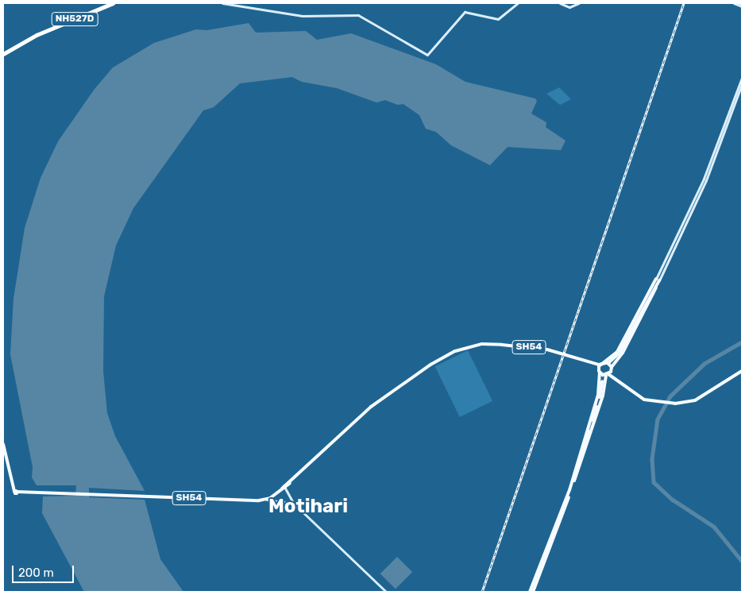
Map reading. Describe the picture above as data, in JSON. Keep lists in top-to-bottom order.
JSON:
{
  "streets": {
    "highway": ["NH527D"],
    "main road": ["SH54"]
  },
  "districts": ["Motihari"],
  "scale_bar": "200 m"
}
